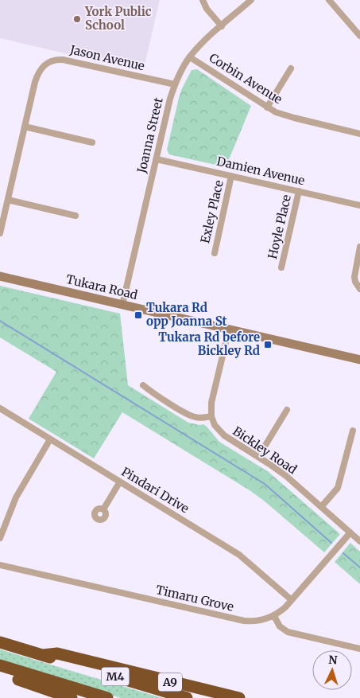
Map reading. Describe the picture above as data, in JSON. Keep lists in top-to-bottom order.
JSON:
{
  "streets": {
    "highway": ["M4", "A9"],
    "street": [
      "Jason Avenue",
      "Corbin Avenue",
      "Joanna Street",
      "Damien Avenue",
      "Exley Place",
      "Hoyle Place",
      "Tukara Road",
      "Bickley Road",
      "Pindari Drive",
      "Timaru Grove"
    ]
  },
  "crossings": [
    ["Jason Avenue", "Joanna Street"],
    ["Corbin Avenue", "Joanna Street"],
    ["Joanna Street", "Damien Avenue"],
    ["Joanna Street", "Tukara Road"],
    ["Damien Avenue", "Exley Place"],
    ["Damien Avenue", "Hoyle Place"],
    ["Bickley Road", "Timaru Grove"],
    ["Pindari Drive", "Timaru Grove"],
    ["M4", "A9"]
  ],
  "places": {
    "other": ["York Public School"],
    "transit": ["Tukara Rd opp Joanna St", "Tukara Rd before Bickley Rd"]
  },
  "north": "top"
}
